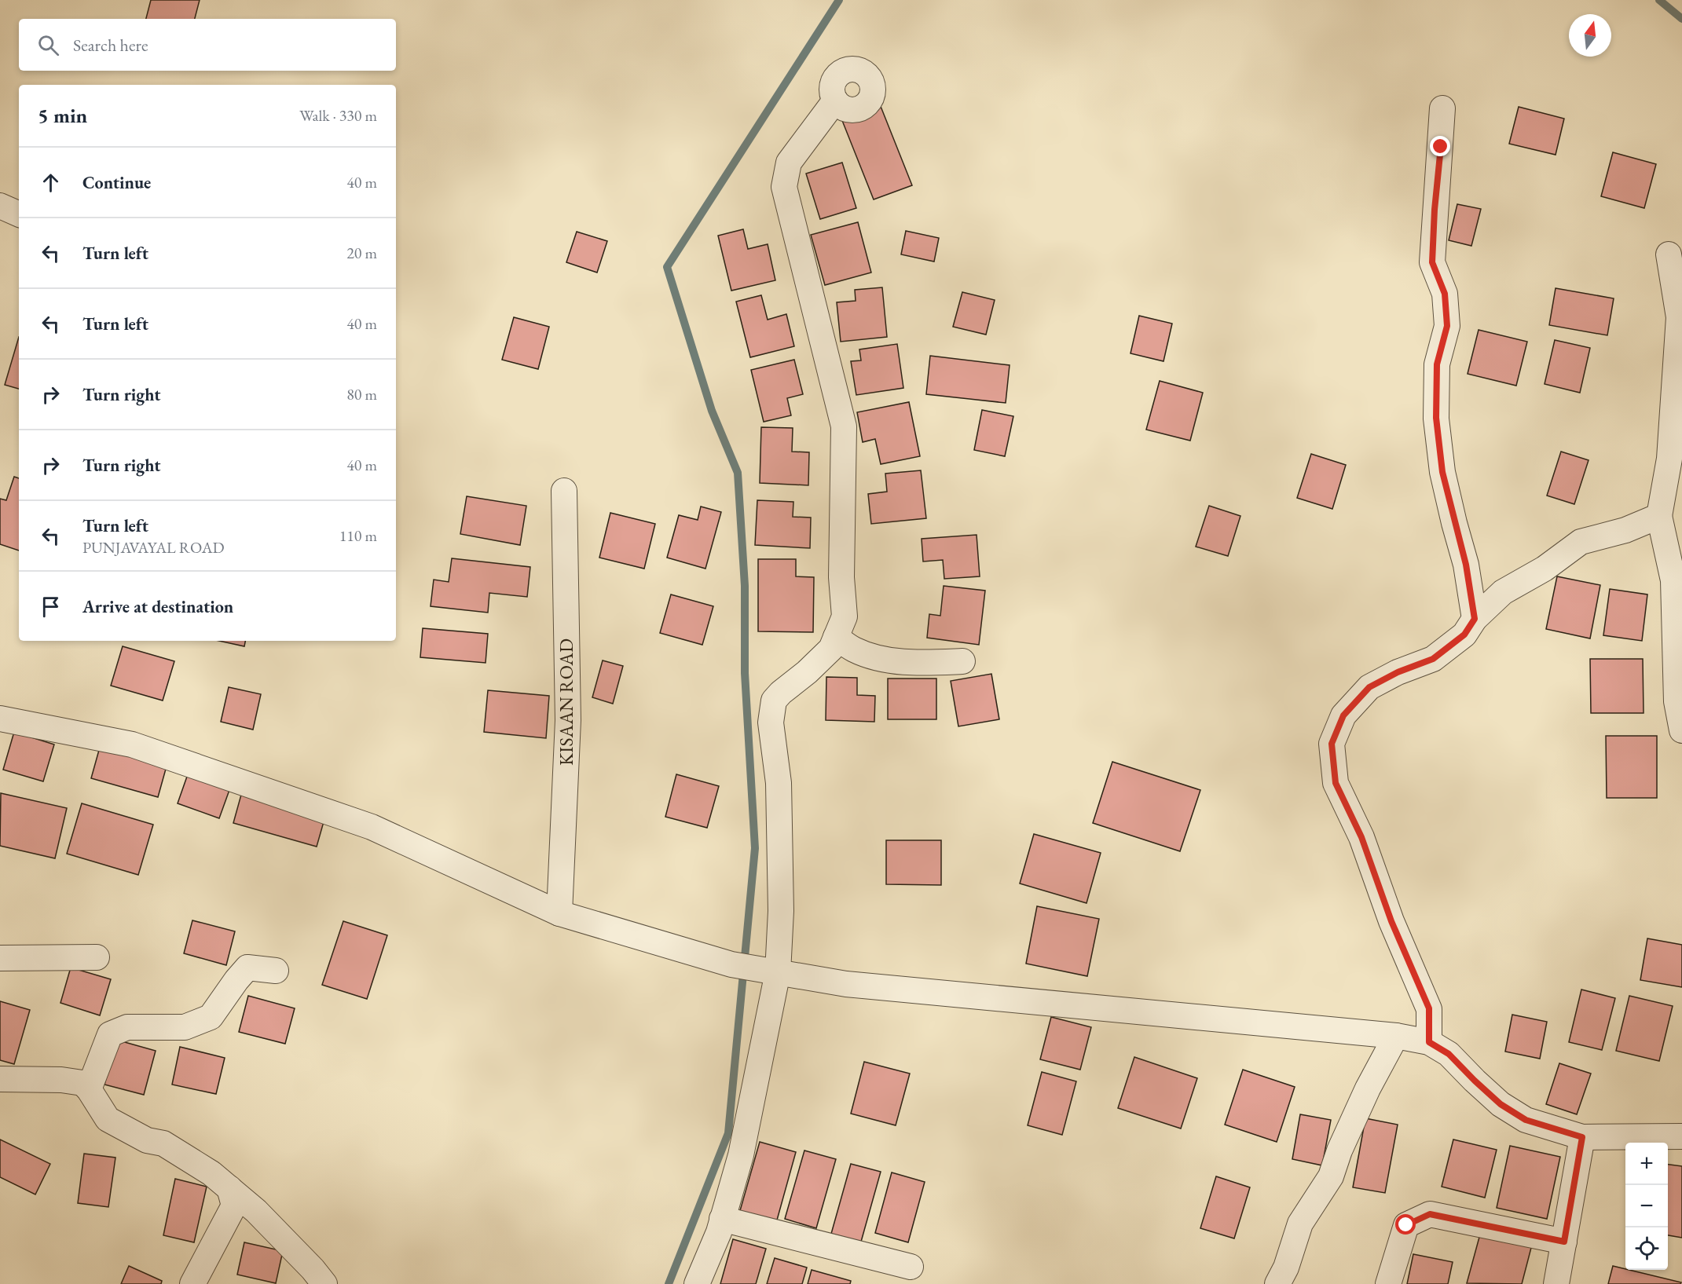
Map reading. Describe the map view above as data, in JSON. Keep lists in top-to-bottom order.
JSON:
{
  "streets": {
    "street": ["KISAAN ROAD"]
  },
  "north": "top",
  "page": {
    "search": "Search here",
    "heading": ["5 min", "Walk · 330 m"],
    "list": [
      ["Continue", "40 m"],
      ["Turn left", "20 m"],
      ["Turn left", "40 m"],
      ["Turn right", "80 m"],
      ["Turn right", "40 m"],
      ["Turn left", "PUNJAVAYAL ROAD", "110 m"],
      "Arrive at destination"
    ],
    "map_buttons": ["+", "−"]
  }
}
